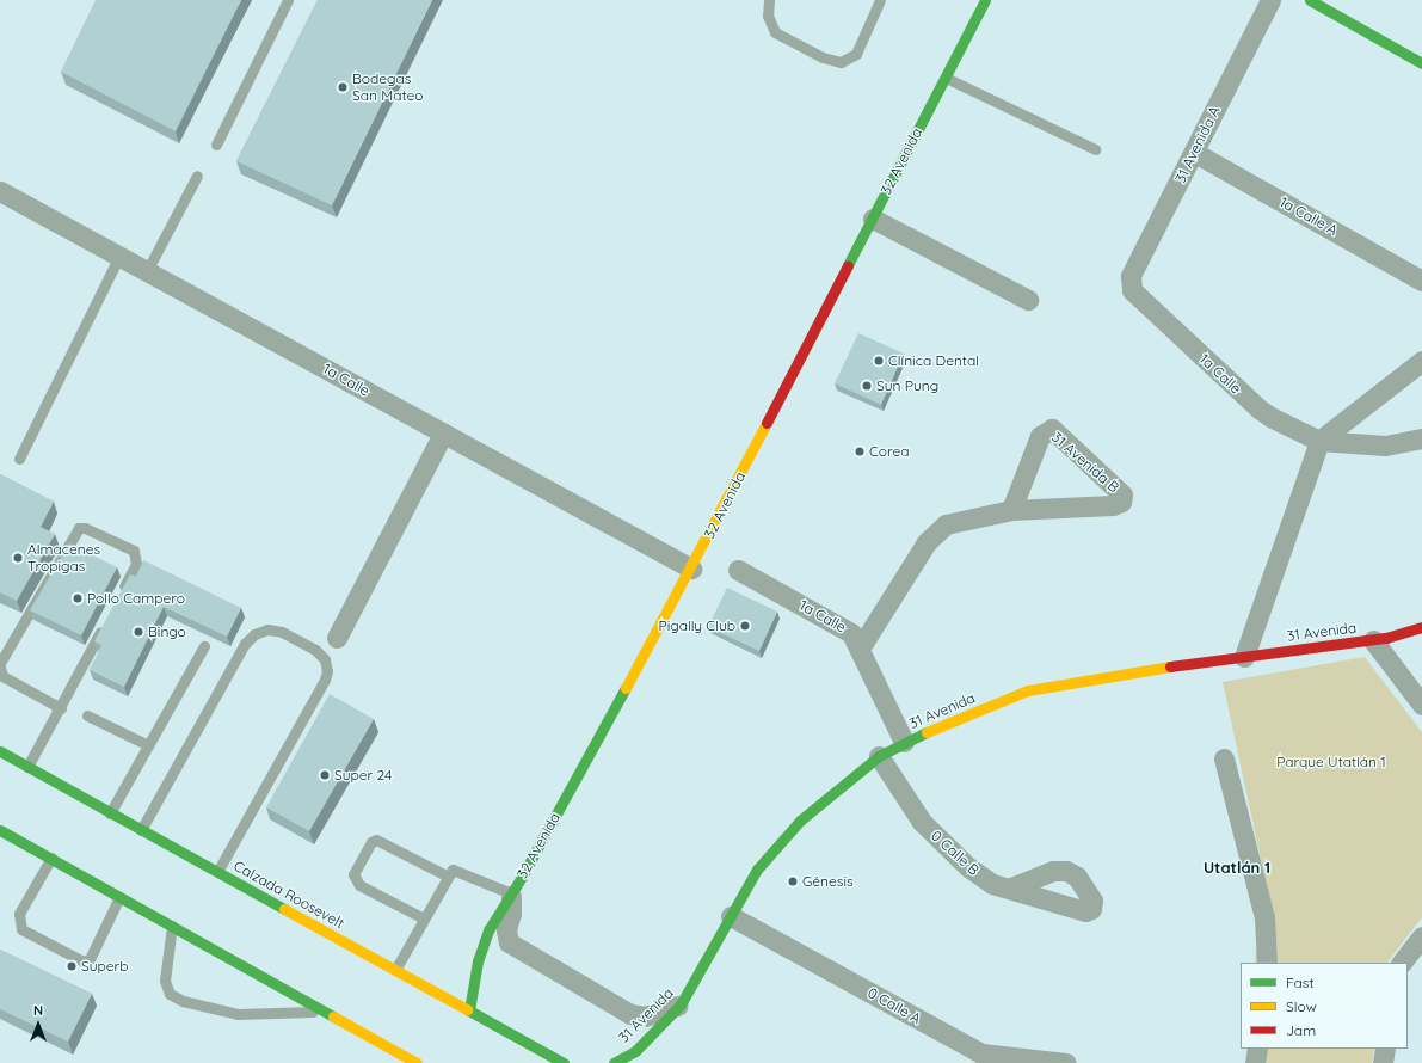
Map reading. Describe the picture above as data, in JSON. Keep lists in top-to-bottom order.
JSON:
{
  "streets": {
    "main road": ["32 Avenida", "31 Avenida", "Calzada Roosevelt"],
    "street": [
      "31 Avenida A",
      "1a Calle A",
      "1a Calle",
      "31 Avenida B",
      "0 Calle B",
      "0 Calle A"
    ]
  },
  "crossings": [
    ["31 Avenida A", "1a Calle A"],
    ["31 Avenida A", "1a Calle"],
    ["32 Avenida", "1a Calle"],
    ["32 Avenida", "Calzada Roosevelt"],
    ["1a Calle", "31 Avenida B"],
    ["1a Calle", "31 Avenida"],
    ["31 Avenida", "0 Calle B"],
    ["31 Avenida", "0 Calle A"]
  ],
  "districts": ["Utatlán 1"],
  "parks": ["Parque Utatlán 1"],
  "places": [
    "Bodegas San Mateo",
    "Clínica Dental",
    "Sun Pung",
    "Corea",
    "Almacenes Tropigas",
    "Pollo Campero",
    "Pigally Club",
    "Bingo",
    "Super 24",
    "Génesis",
    "Superb"
  ],
  "legend": ["Fast", "Slow", "Jam"],
  "north": "top"
}
